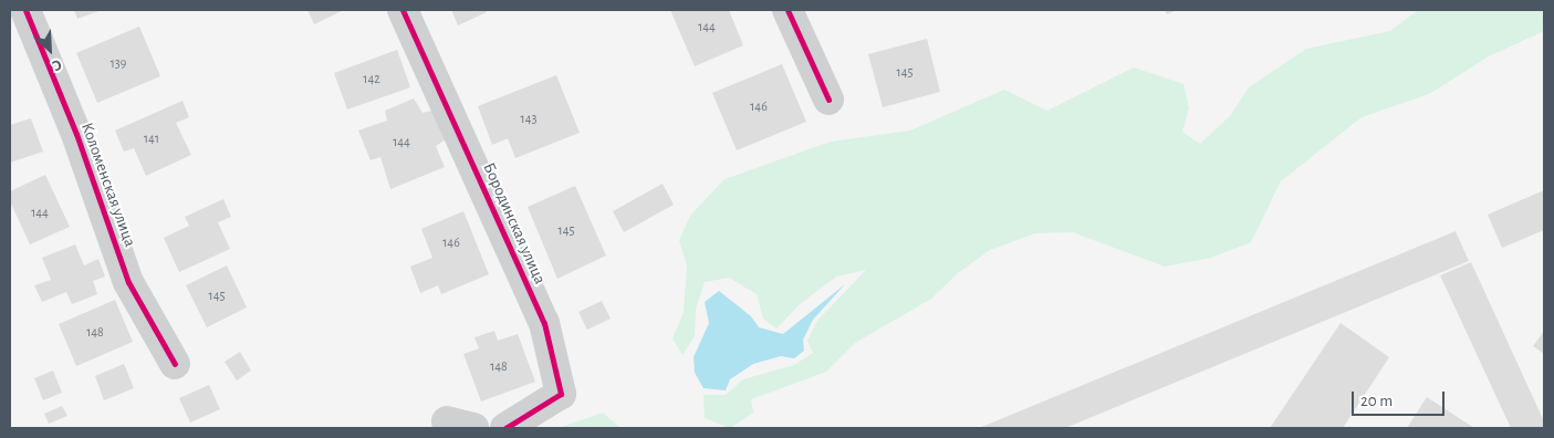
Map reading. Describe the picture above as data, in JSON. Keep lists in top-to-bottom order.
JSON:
{
  "streets": {
    "street": ["Коломенская улица", "Бородинская улица"]
  },
  "house_numbers": [
    "144",
    "139",
    "145",
    "142",
    "146",
    "143",
    "141",
    "144",
    "144",
    "145",
    "146",
    "145",
    "148",
    "148"
  ],
  "scale_bar": "20 m",
  "north": "bottom right"
}
